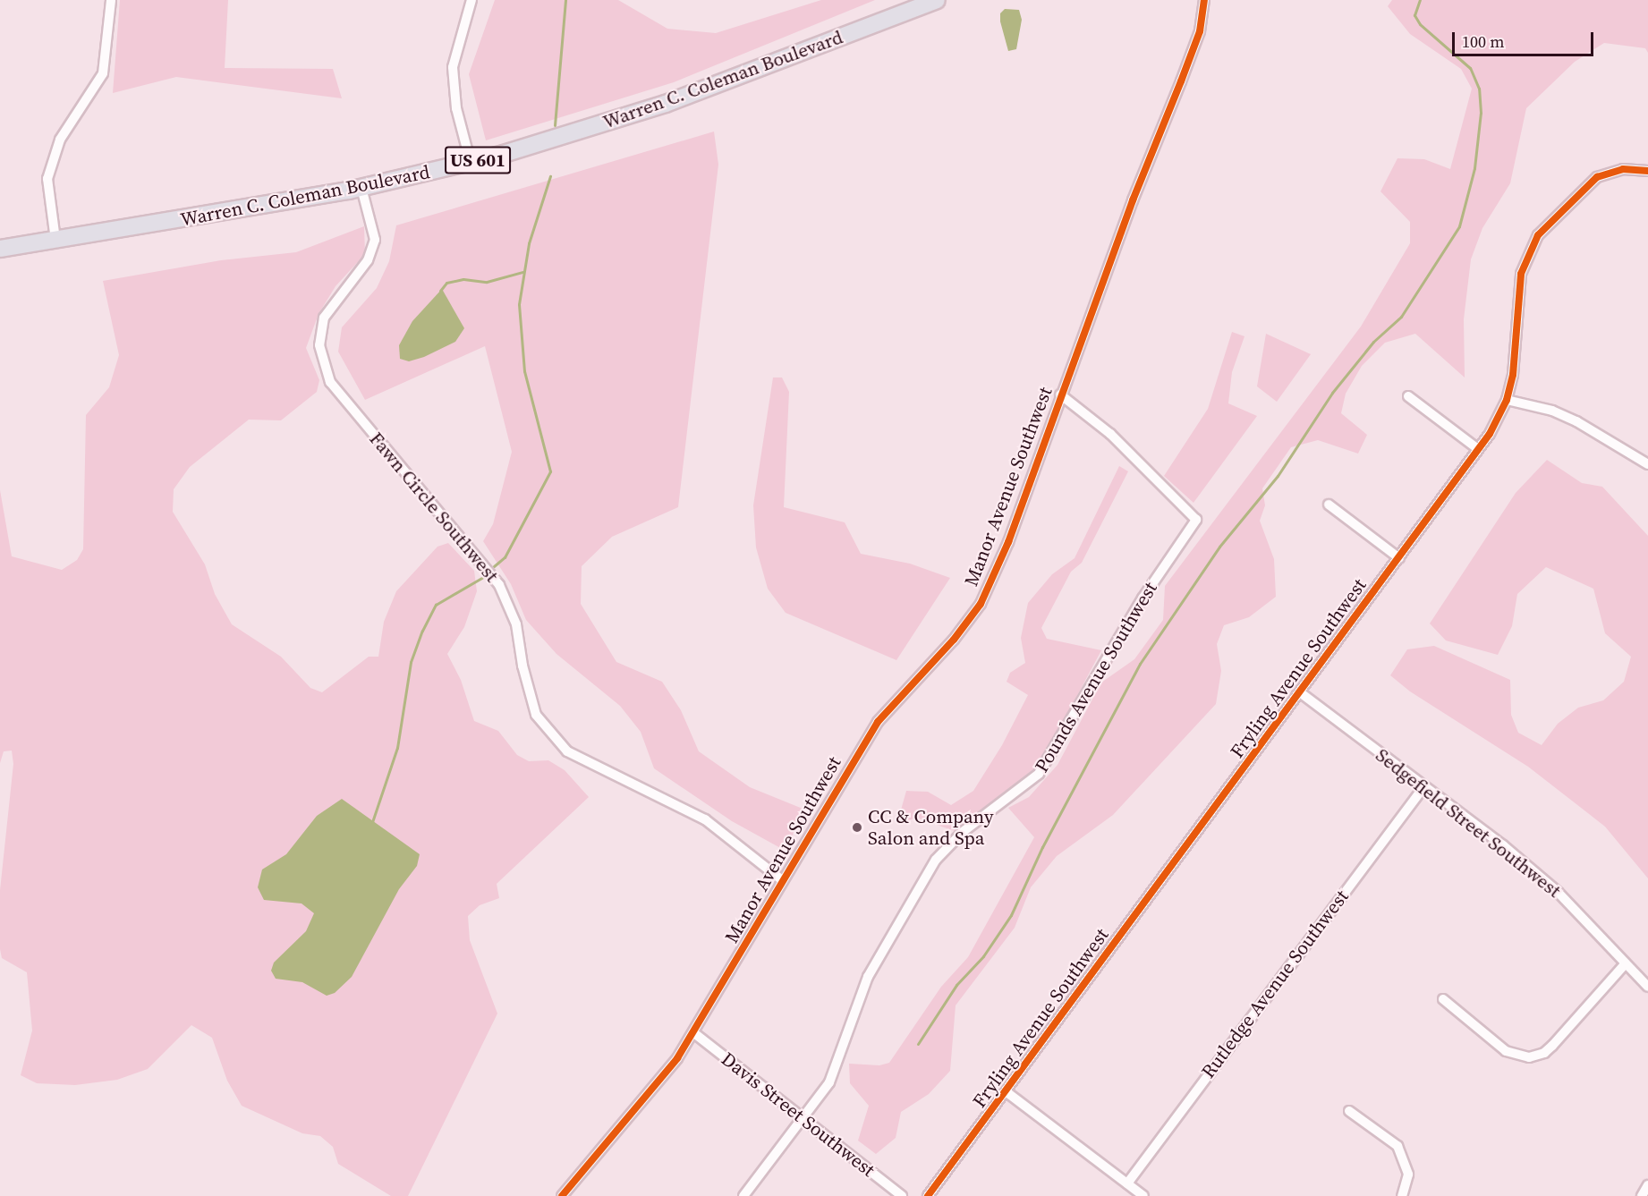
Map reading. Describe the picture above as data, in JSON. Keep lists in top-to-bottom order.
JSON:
{
  "streets": {
    "highway": ["Warren C. Coleman Boulevard", "US 601"],
    "street": [
      "Manor Avenue Southwest",
      "Fawn Circle Southwest",
      "Fryling Avenue Southwest",
      "Pounds Avenue Southwest",
      "Sedgefield Street Southwest",
      "Rutledge Avenue Southwest",
      "Davis Street Southwest"
    ]
  },
  "crossings": [
    ["Warren C. Coleman Boulevard", "Fawn Circle Southwest"],
    ["Manor Avenue Southwest", "Fawn Circle Southwest"],
    ["Manor Avenue Southwest", "Pounds Avenue Southwest"],
    ["Manor Avenue Southwest", "Davis Street Southwest"],
    ["Fryling Avenue Southwest", "Sedgefield Street Southwest"],
    ["Pounds Avenue Southwest", "Davis Street Southwest"],
    ["Sedgefield Street Southwest", "Rutledge Avenue Southwest"]
  ],
  "places": ["CC & Company Salon and Spa"],
  "scale_bar": "100 m"
}
